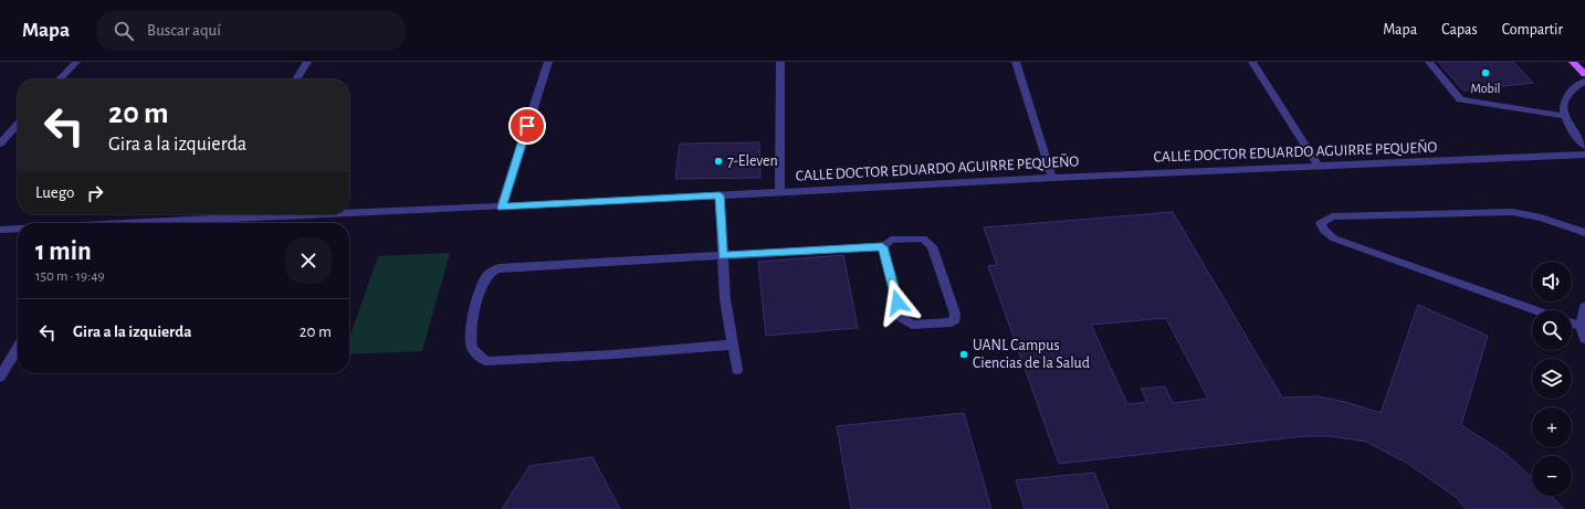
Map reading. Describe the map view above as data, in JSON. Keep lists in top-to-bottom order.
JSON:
{
  "streets": {
    "street": ["CALLE DOCTOR EDUARDO AGUIRRE PEQUEÑO"]
  },
  "places": ["Mobil", "7-Eleven", "UANL Campus Ciencias de la Salud"],
  "page": {
    "header": "Mapa",
    "search": "Buscar aquí",
    "nav": ["Mapa", "Capas", "Compartir"],
    "turn": ["20 m", "Gira a la izquierda"],
    "then": "Luego",
    "heading": ["1 min", "150 m · 19:49"],
    "map_buttons": ["+", "−"],
    "list": [
      {
        "name": "Gira a la izquierda",
        "value": "20 m"
      }
    ]
  }
}
